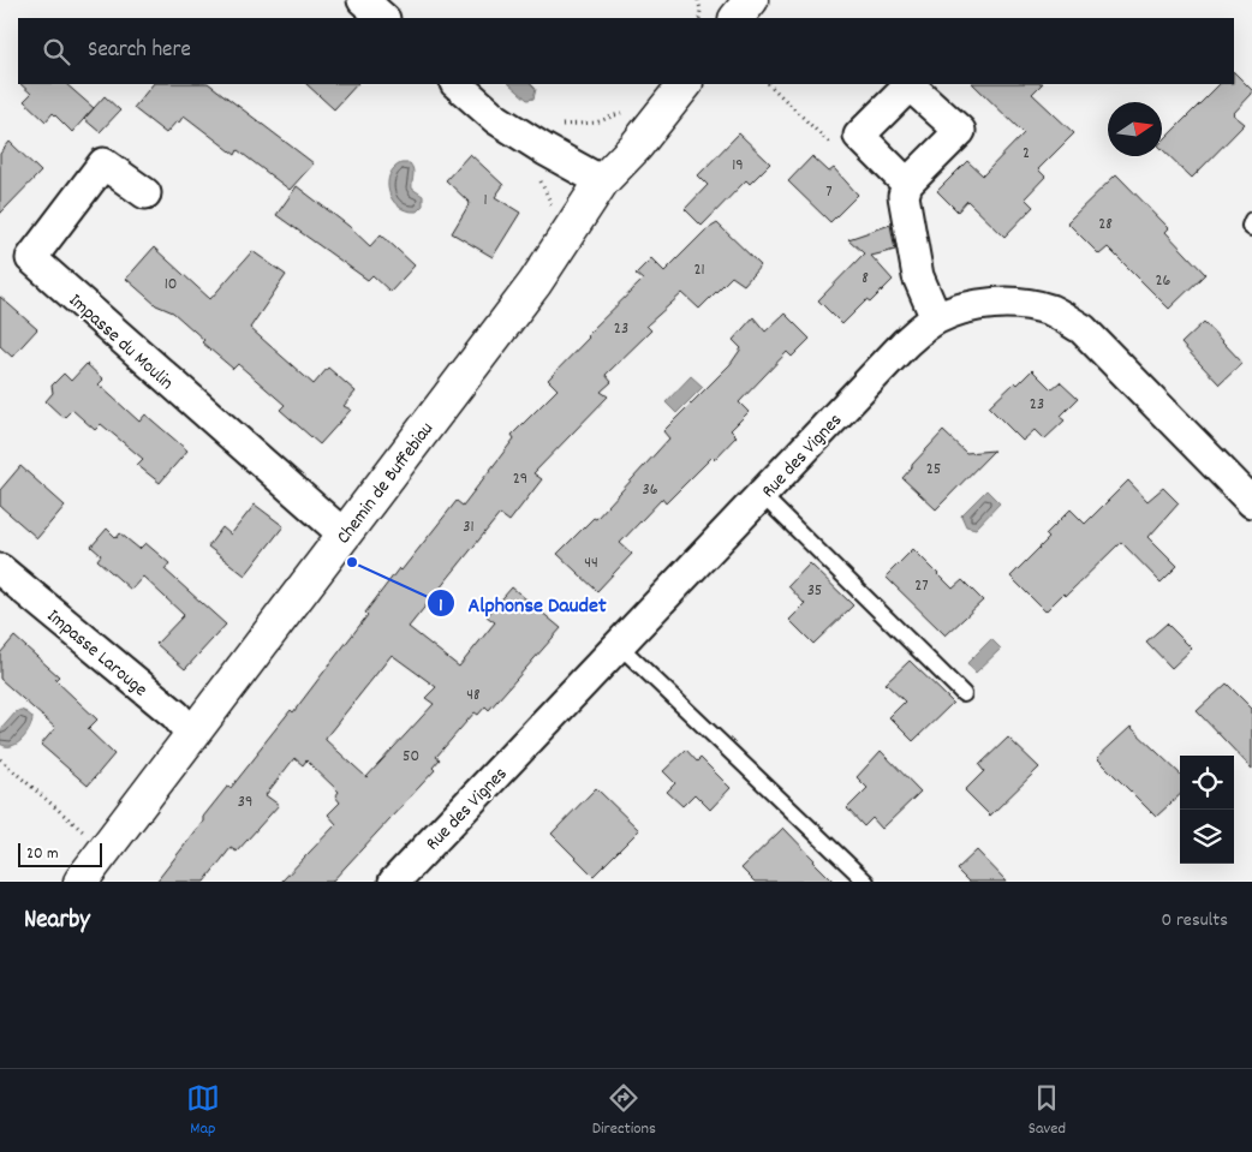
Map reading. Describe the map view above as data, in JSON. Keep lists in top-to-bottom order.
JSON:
{
  "streets": {
    "street": [
      "Impasse du Moulin",
      "Rue des Vignes",
      "Chemin de Buffebiau",
      "Impasse Larouge"
    ]
  },
  "crossings": [
    ["Impasse du Moulin", "Chemin de Buffebiau"],
    ["Chemin de Buffebiau", "Impasse Larouge"]
  ],
  "places": ["Alphonse Daudet"],
  "house_numbers": [
    "2",
    "19",
    "7",
    "1",
    "28",
    "21",
    "8",
    "26",
    "10",
    "23",
    "23",
    "25",
    "29",
    "36",
    "31",
    "44",
    "27",
    "35",
    "48",
    "50",
    "39"
  ],
  "scale_bar": "20 m",
  "north": "right",
  "page": {
    "search": "Search here",
    "scale": "20 m",
    "heading": ["Nearby", "0 results"],
    "nav": ["Map", "Directions", "Saved"]
  }
}
